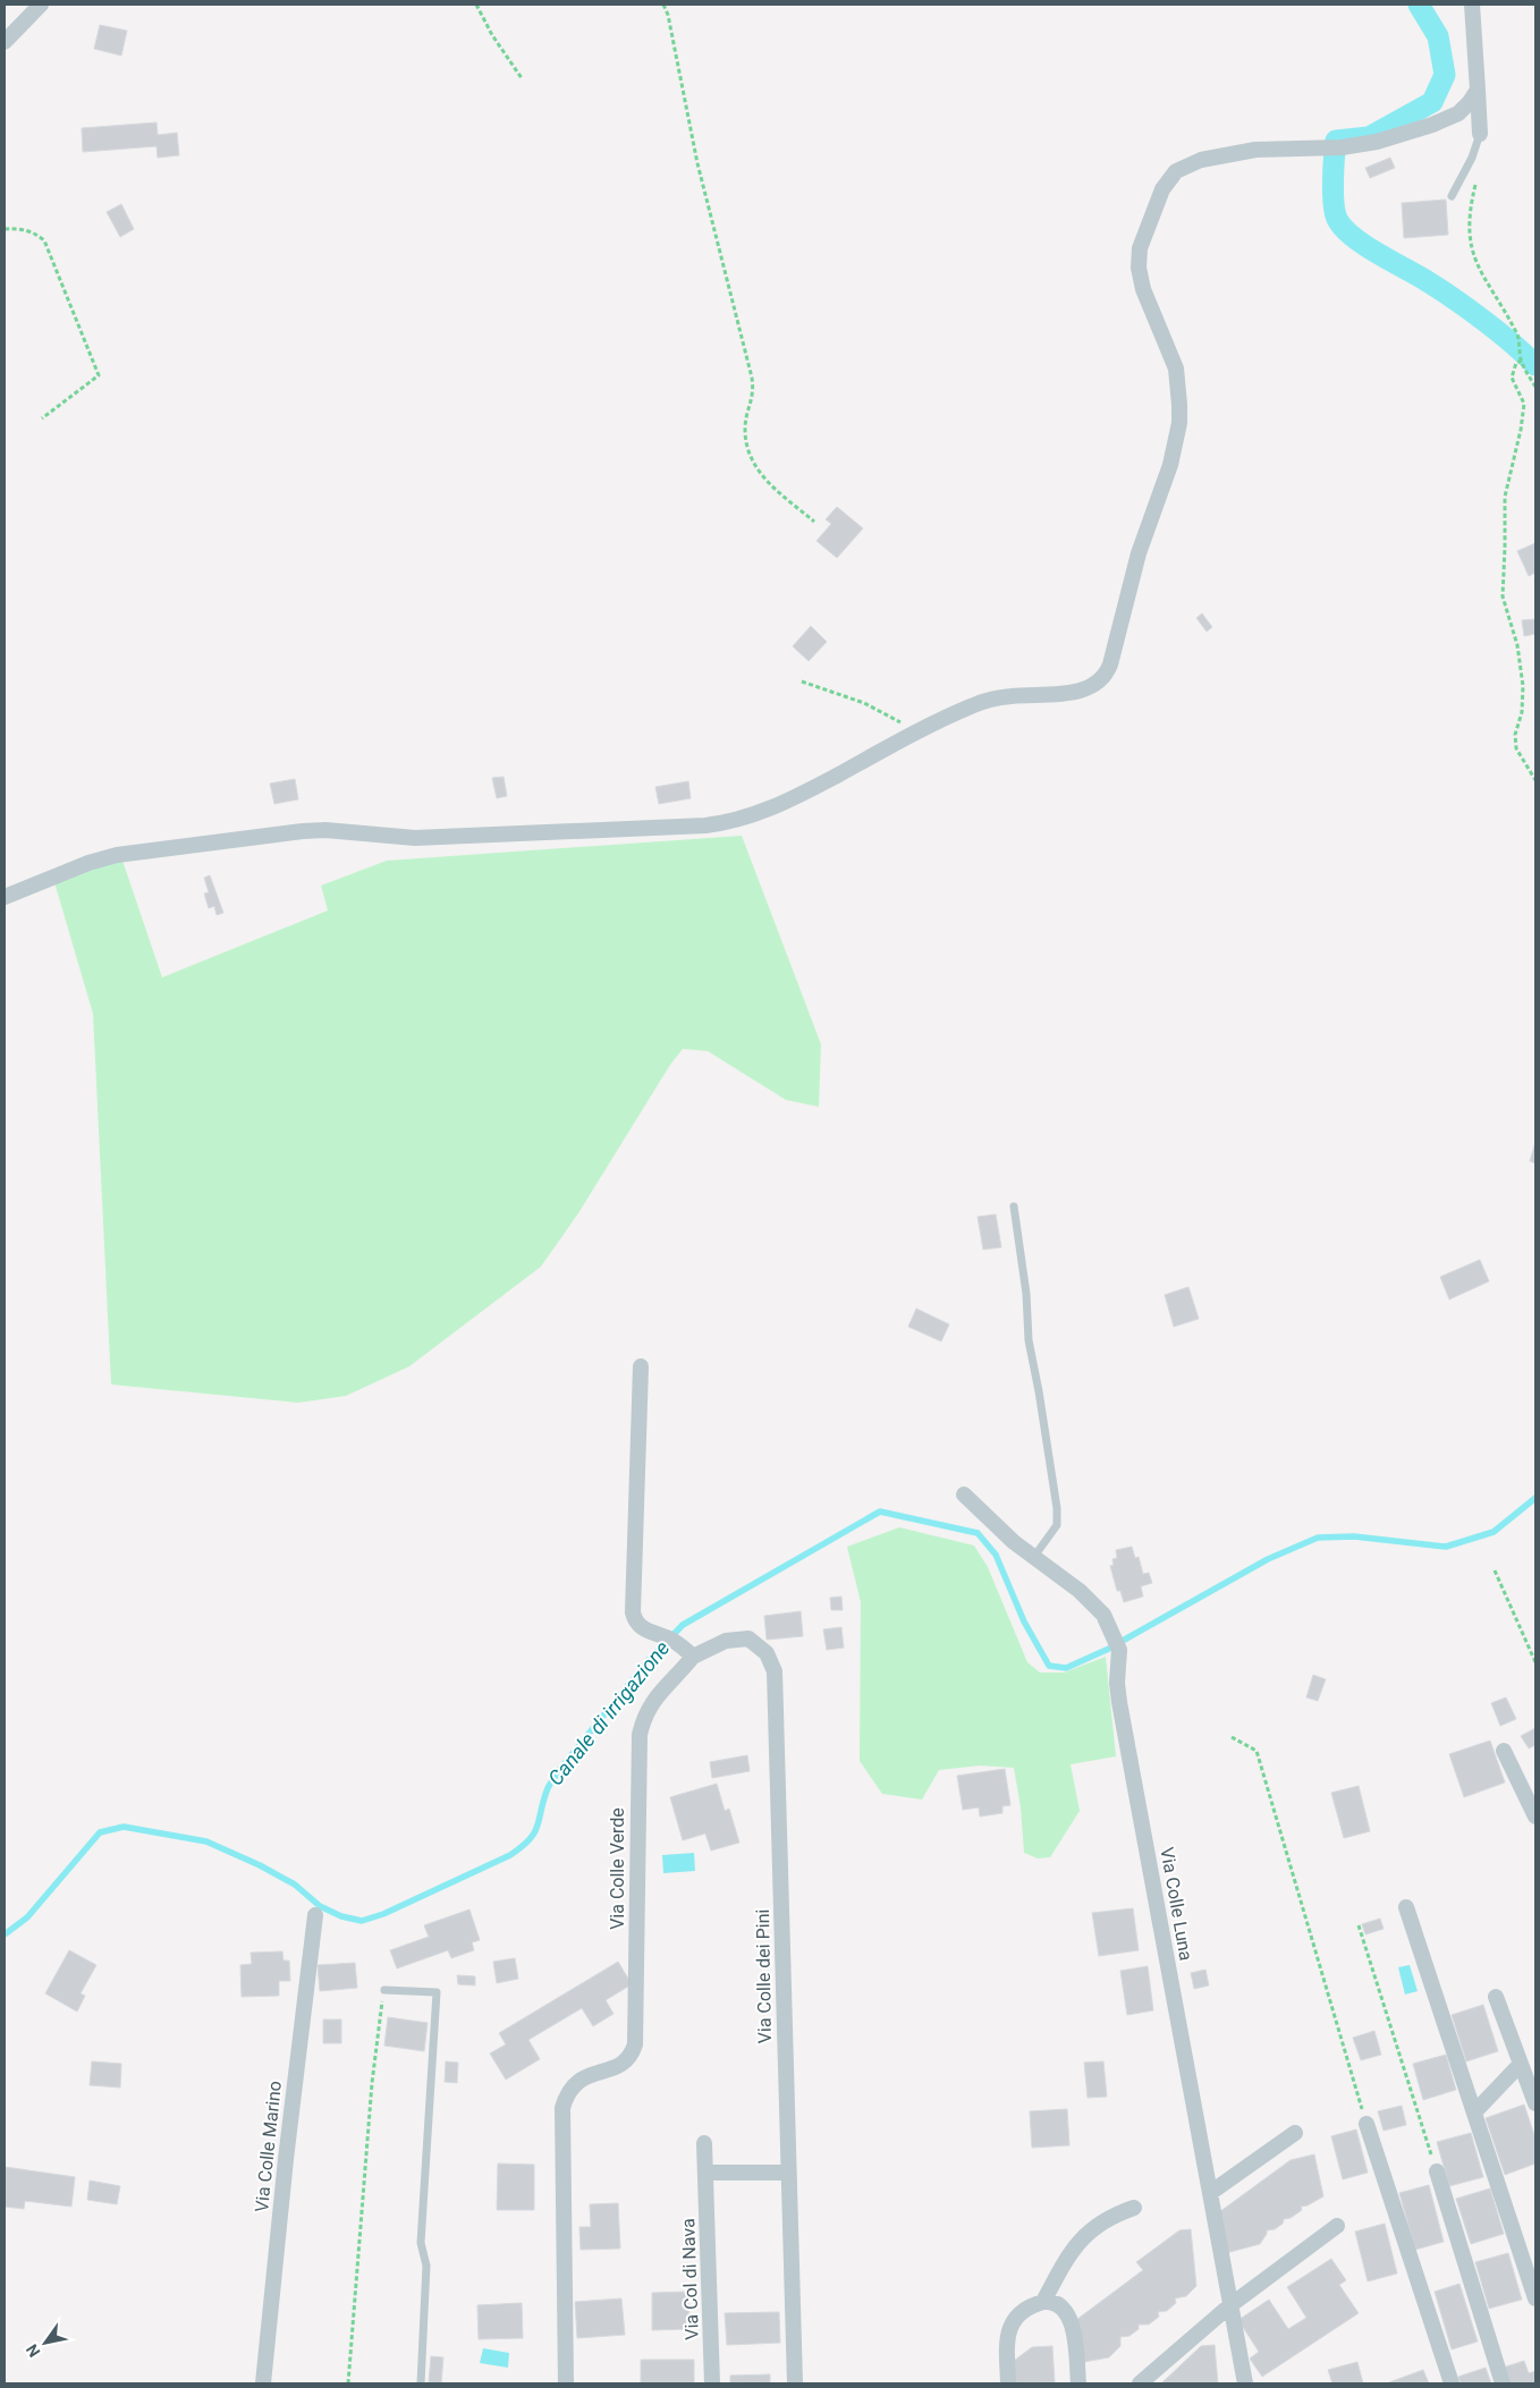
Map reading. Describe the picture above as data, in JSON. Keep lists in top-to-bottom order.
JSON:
{
  "streets": {
    "street": [
      "Via Colle Verde",
      "Via Colle Luna",
      "Via Colle dei Pini",
      "Via Colle Marino",
      "Via Col di Nava"
    ]
  },
  "crossings": [
    ["Via Colle Verde", "Via Colle dei Pini"]
  ],
  "water": ["Canale di irrigazione"],
  "north": "bottom left"
}
